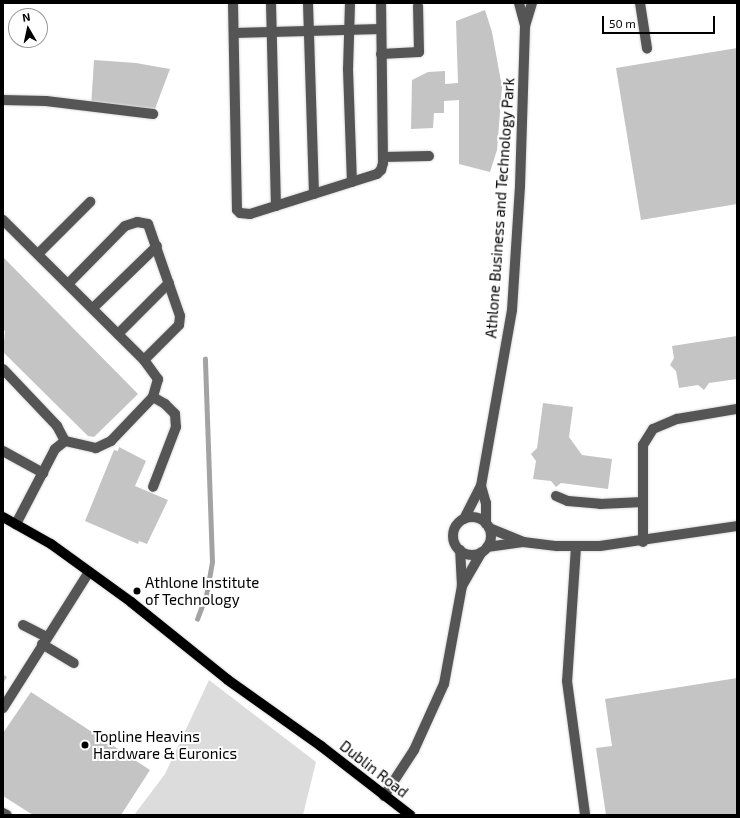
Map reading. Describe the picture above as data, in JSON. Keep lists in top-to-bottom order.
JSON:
{
  "streets": {
    "main road": ["Dublin Road"],
    "street": ["Athlone Business and Technology Park"]
  },
  "crossings": [
    ["Athlone Business and Technology Park", "Dublin Road"]
  ],
  "places": ["Athlone Institute of Technology", "Topline Heavins Hardware & Euronics"],
  "scale_bar": "50 m",
  "north": "top"
}
